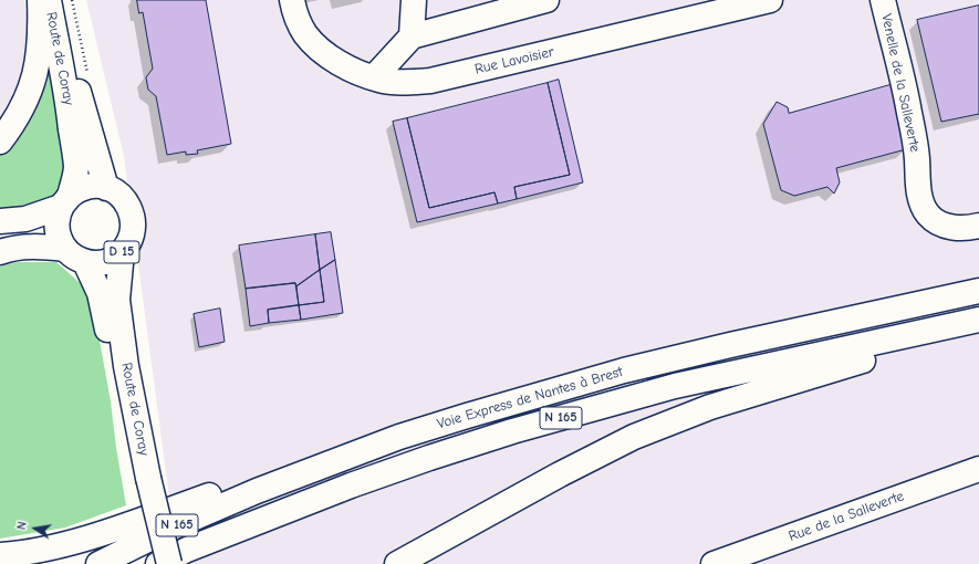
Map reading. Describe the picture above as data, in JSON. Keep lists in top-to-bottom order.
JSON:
{
  "streets": {
    "main road": [
      "Route de Coray",
      "Rue Lavoisier",
      "Venelle de la Salleverte",
      "D 15",
      "Voie Express de Nantes à Brest",
      "N 165",
      "Rue de la Salleverte"
    ]
  },
  "crossings": [
    ["Route de Coray", "D 15"]
  ],
  "north": "left"
}
